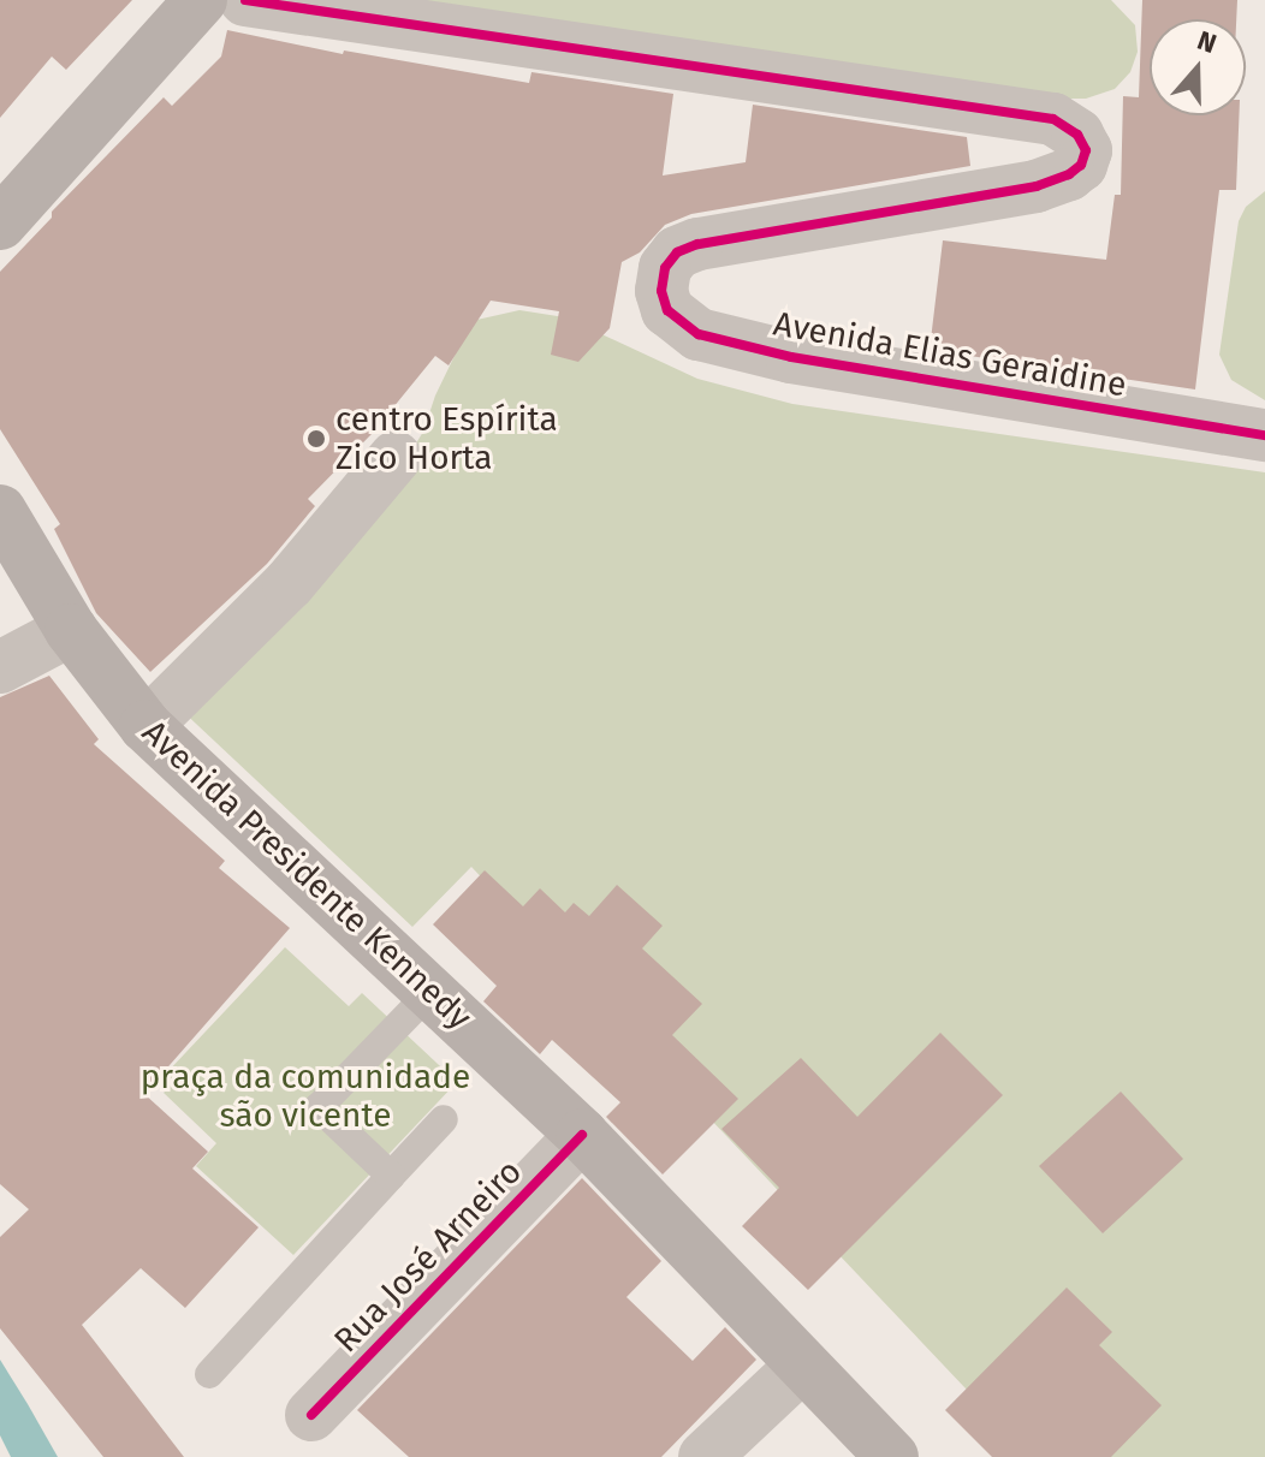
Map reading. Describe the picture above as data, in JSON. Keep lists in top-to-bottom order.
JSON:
{
  "streets": {
    "main road": ["Avenida Presidente Kennedy"],
    "street": ["Avenida Elias Geraidine", "Rua José Arneiro"]
  },
  "crossings": [
    ["Avenida Presidente Kennedy", "Rua José Arneiro"]
  ],
  "parks": ["praça da comunidade são vicente"],
  "places": ["centro Espírita Zico Horta"],
  "north": "top"
}
